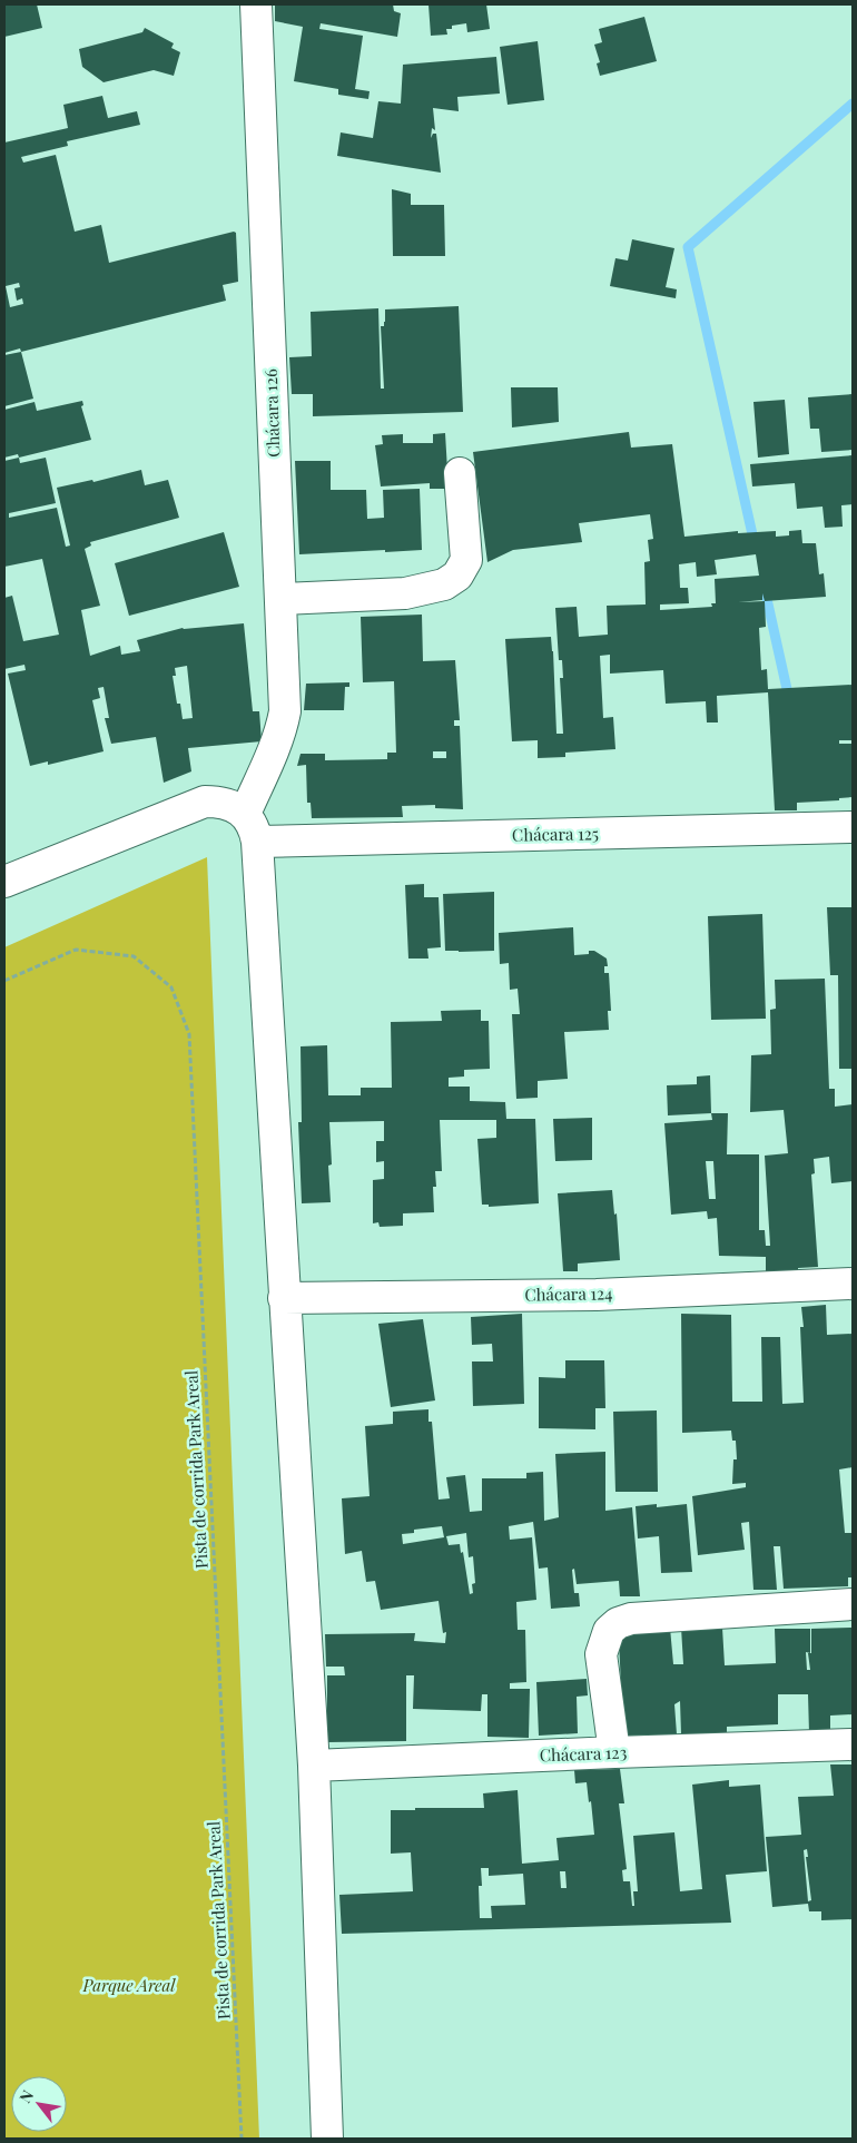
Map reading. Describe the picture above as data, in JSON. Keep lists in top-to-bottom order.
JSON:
{
  "streets": {
    "street": [
      "Chácara 126",
      "Chácara 125",
      "Chácara 124",
      "Chácara 123"
    ],
    "path": ["Pista de corrida Park Areal"]
  },
  "parks": ["Parque Areal"],
  "north": "top left"
}
